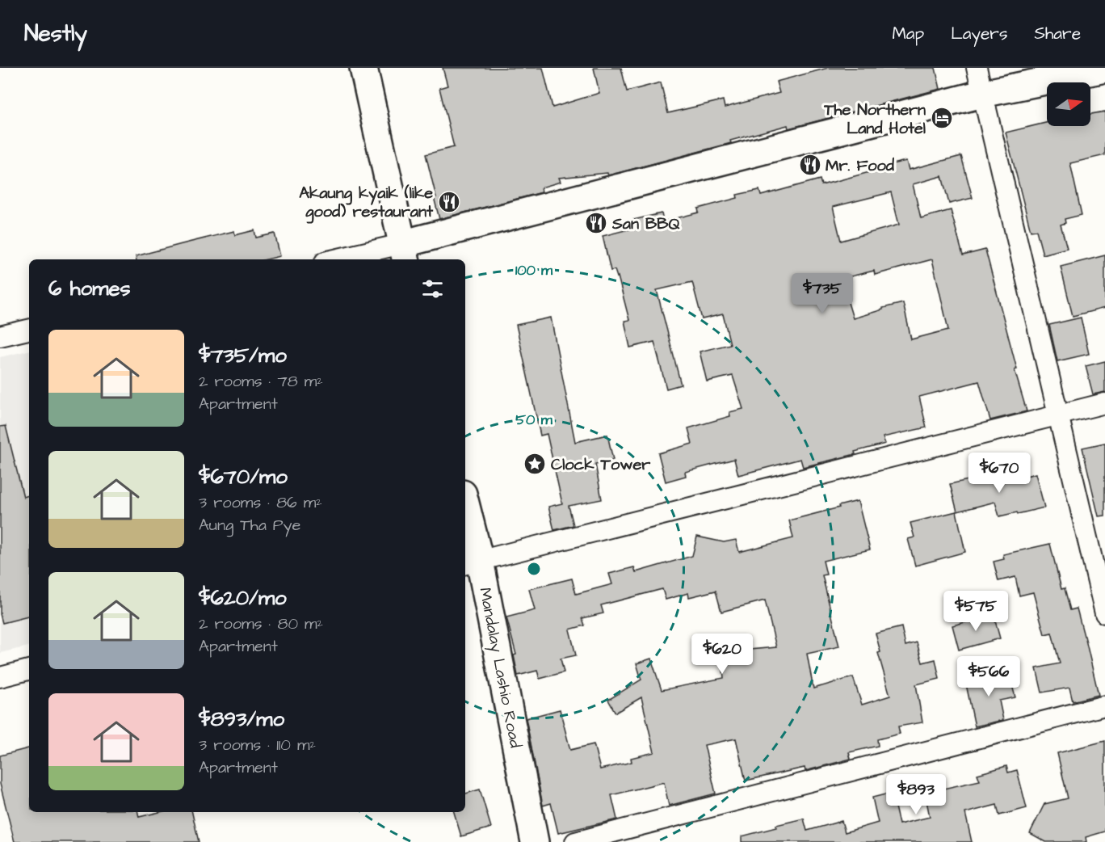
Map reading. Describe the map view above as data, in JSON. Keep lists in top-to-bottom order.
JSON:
{
  "streets": {
    "main road": ["Mandalay Lashio Road"]
  },
  "places": {
    "hotel": ["The Northern Land Hotel"],
    "restaurant": ["Mr. Food", "Akaung kyaik (like good) restaurant", "San BBQ"],
    "place": ["Clock Tower"]
  },
  "north": "right",
  "page": {
    "header": "Nestly",
    "nav": ["Map", "Layers", "Share"],
    "heading": "6 homes",
    "price": [
      "$735",
      "$670",
      "$575",
      "$620",
      "$566",
      "$893"
    ],
    "list": [
      {
        "name": "$735/mo",
        "note": "2 rooms · 78 m² · Apartment"
      },
      {
        "name": "$670/mo",
        "note": "3 rooms · 86 m² · Aung Tha Pye"
      },
      {
        "name": "$620/mo",
        "note": "2 rooms · 80 m² · Apartment"
      },
      {
        "name": "$893/mo",
        "note": "3 rooms · 110 m² · Apartment"
      }
    ]
  },
  "rings": ["100 m", "50 m"]
}
